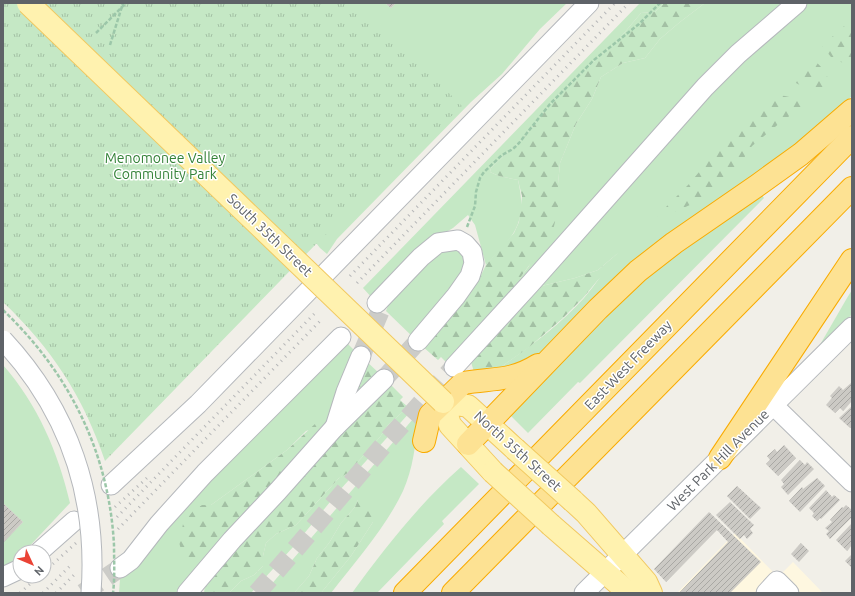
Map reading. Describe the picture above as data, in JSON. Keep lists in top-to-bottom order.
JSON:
{
  "streets": {
    "highway": ["East-West Freeway"],
    "main road": ["South 35th Street", "North 35th Street"],
    "street": ["West Park Hill Avenue"]
  },
  "crossings": [
    ["South 35th Street", "North 35th Street"],
    ["North 35th Street", "West Park Hill Avenue"]
  ],
  "parks": ["Menomonee Valley Community Park"],
  "north": "bottom right"
}
